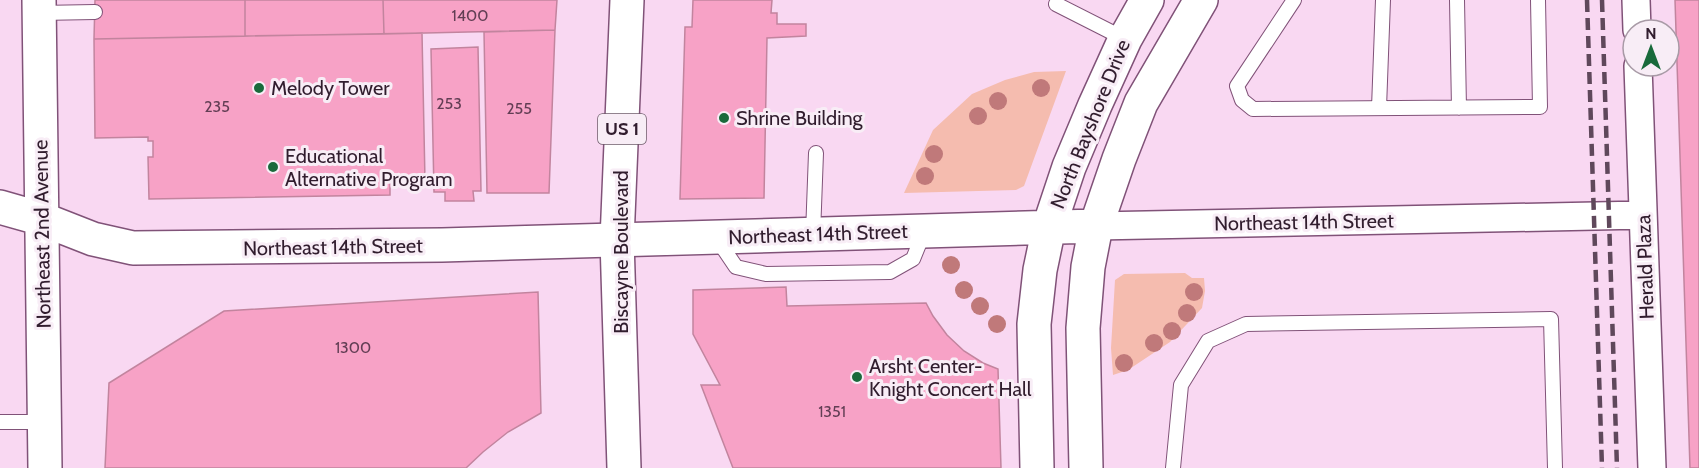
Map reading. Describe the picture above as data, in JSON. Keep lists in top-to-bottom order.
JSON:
{
  "streets": {
    "street": [
      "North Bayshore Drive",
      "US 1",
      "Northeast 14th Street",
      "Northeast 2nd Avenue",
      "Biscayne Boulevard",
      "Herald Plaza"
    ]
  },
  "crossings": [
    ["North Bayshore Drive", "Northeast 14th Street"],
    ["Northeast 14th Street", "Northeast 2nd Avenue"],
    ["Northeast 14th Street", "Biscayne Boulevard"],
    ["Northeast 14th Street", "Herald Plaza"]
  ],
  "places": [
    "Melody Tower",
    "Shrine Building",
    "Educational Alternative Program",
    "Arsht Center- Knight Concert Hall"
  ],
  "house_numbers": [
    "1400",
    "253",
    "235",
    "255",
    "1300",
    "1351"
  ],
  "north": "top"
}
